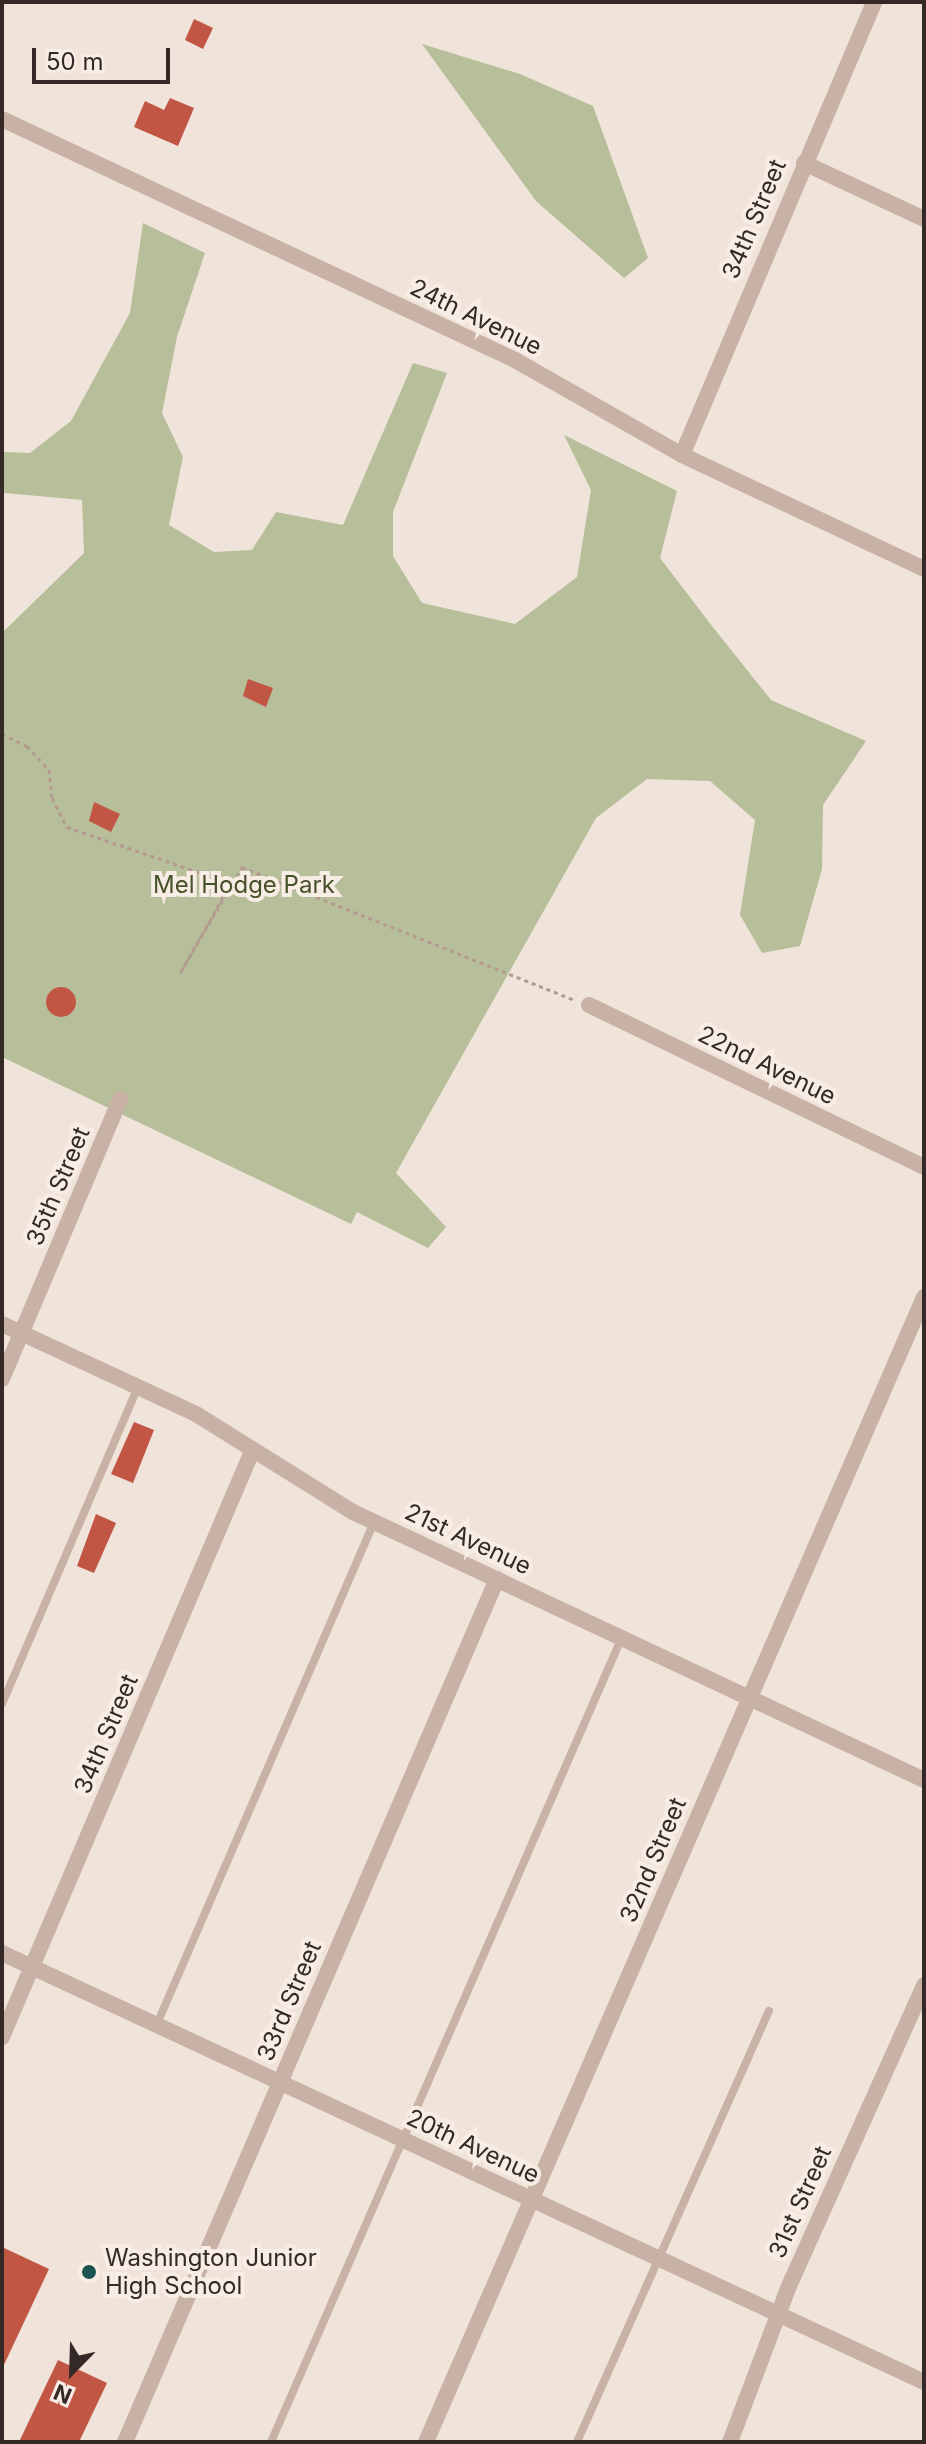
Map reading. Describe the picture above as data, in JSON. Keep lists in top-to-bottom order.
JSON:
{
  "streets": {
    "street": [
      "34th Street",
      "24th Avenue",
      "22nd Avenue",
      "35th Street",
      "21st Avenue",
      "32nd Street",
      "33rd Street",
      "20th Avenue",
      "31st Street"
    ]
  },
  "crossings": [
    ["34th Street", "24th Avenue"],
    ["34th Street", "21st Avenue"],
    ["34th Street", "20th Avenue"],
    ["35th Street", "21st Avenue"],
    ["21st Avenue", "32nd Street"],
    ["21st Avenue", "33rd Street"],
    ["32nd Street", "20th Avenue"],
    ["33rd Street", "20th Avenue"],
    ["20th Avenue", "31st Street"]
  ],
  "parks": ["Mel Hodge Park"],
  "places": ["Washington Junior High School"],
  "scale_bar": "50 m",
  "north": "bottom left"
}
